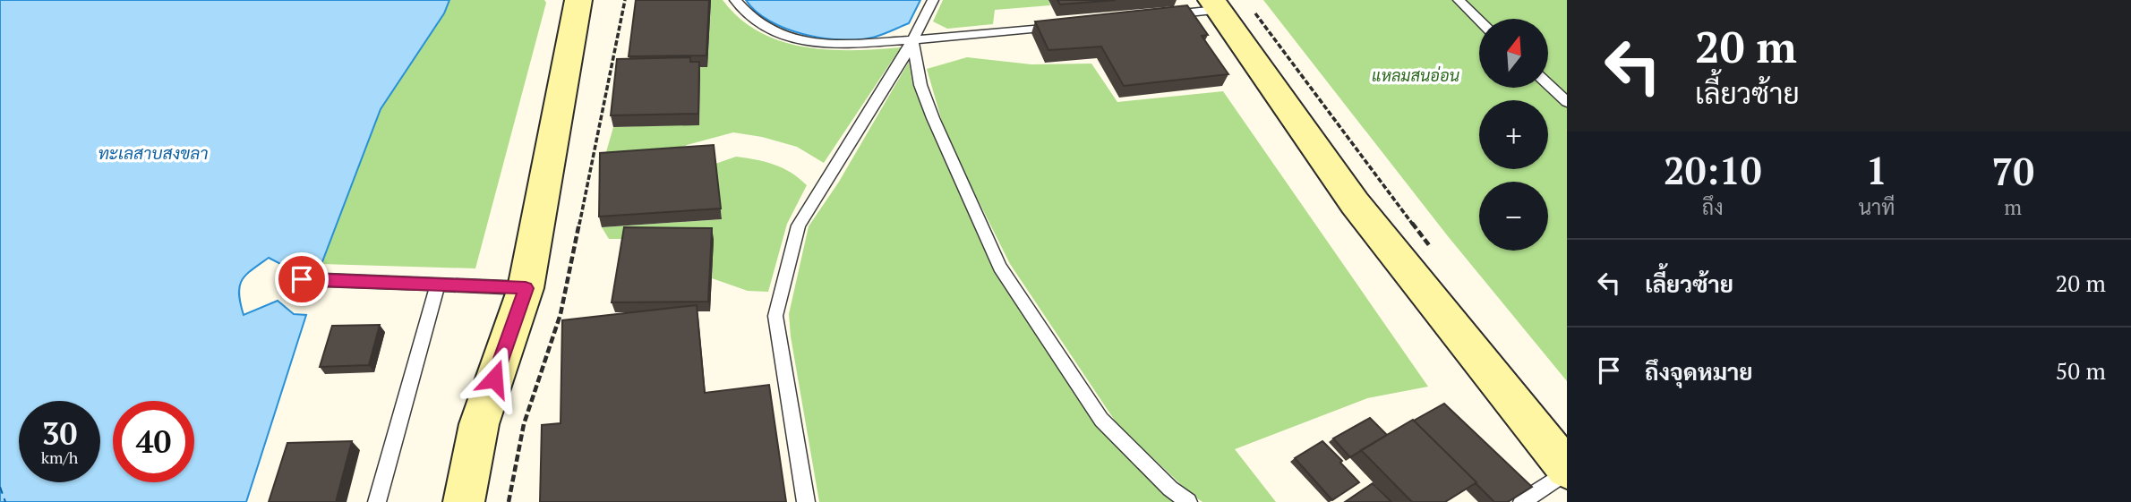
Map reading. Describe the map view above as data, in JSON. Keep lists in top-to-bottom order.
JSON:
{
  "water": ["ทะเลสาบสงขลา"],
  "parks": ["แหลมสนอ่อน"],
  "north": "top",
  "page": {
    "turn": ["20 m", "เลี้ยวซ้าย"],
    "map_buttons": ["+", "−"],
    "eta": [
      "20:10",
      "ถึง",
      "1",
      "นาที",
      "70",
      "m"
    ],
    "list": [
      {
        "name": "เลี้ยวซ้าย",
        "value": "20 m"
      },
      {
        "name": "ถึงจุดหมาย",
        "value": "50 m"
      }
    ],
    "speed": "30 km/h",
    "limit": "40"
  }
}
